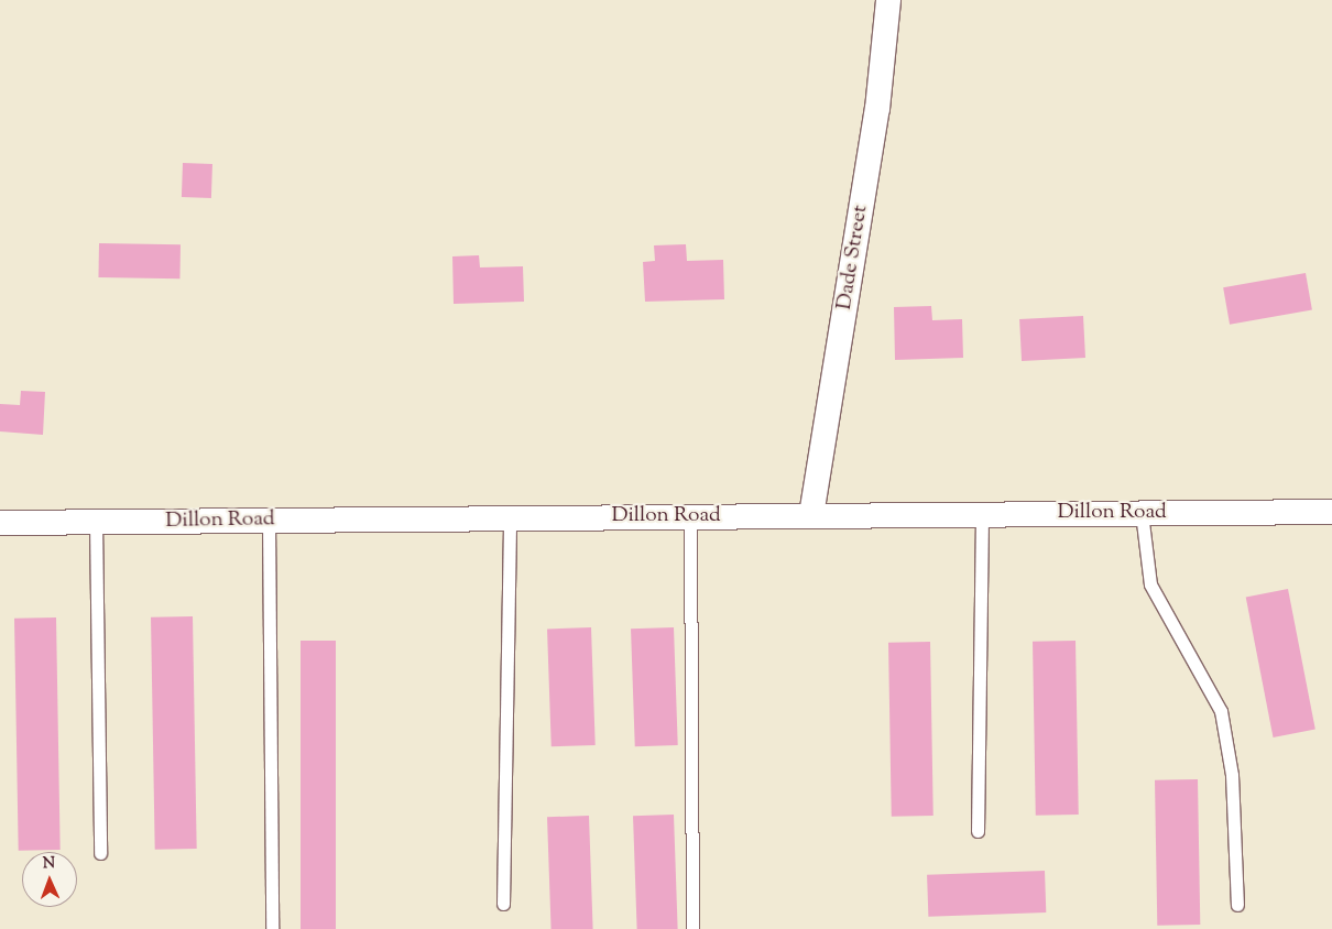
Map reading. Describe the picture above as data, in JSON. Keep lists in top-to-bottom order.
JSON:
{
  "streets": {
    "street": ["Dade Street", "Dillon Road"]
  },
  "crossings": [
    ["Dade Street", "Dillon Road"]
  ],
  "north": "top"
}
